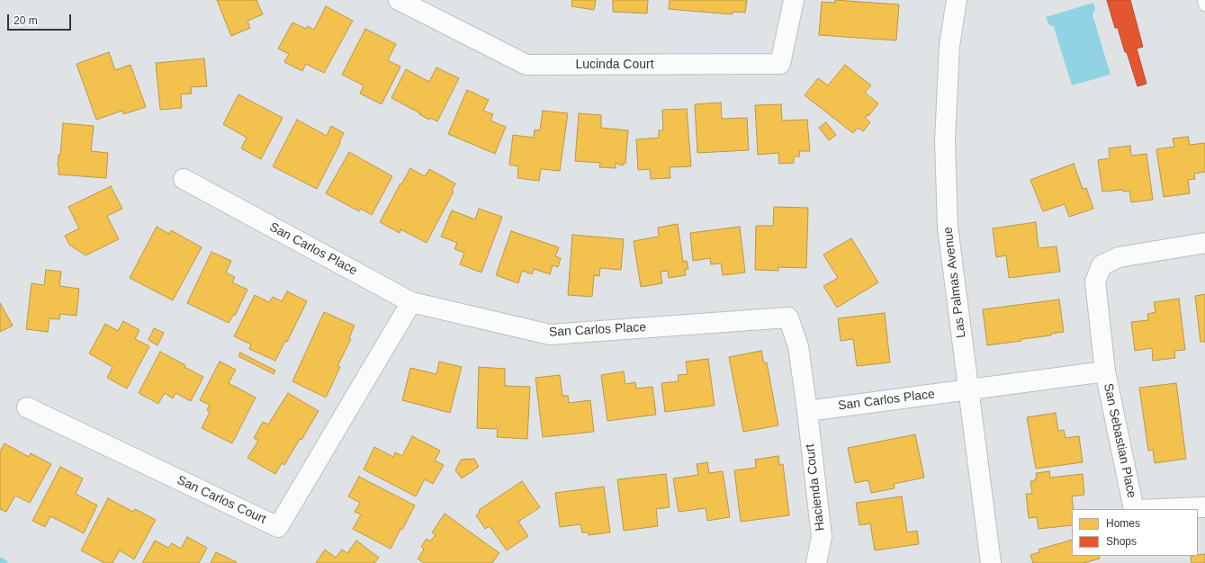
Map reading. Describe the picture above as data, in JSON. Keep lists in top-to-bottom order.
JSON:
{
  "streets": {
    "street": [
      "Lucinda Court",
      "San Carlos Place",
      "Las Palmas Avenue",
      "San Sebastian Place",
      "Hacienda Court",
      "San Carlos Court"
    ]
  },
  "crossings": [
    ["San Carlos Place", "Las Palmas Avenue"],
    ["San Carlos Place", "San Sebastian Place"],
    ["San Carlos Place", "Hacienda Court"],
    ["San Carlos Place", "San Carlos Court"],
    ["Las Palmas Avenue", "San Sebastian Place"]
  ],
  "legend": ["Homes", "Shops"],
  "scale_bar": "20 m"
}
